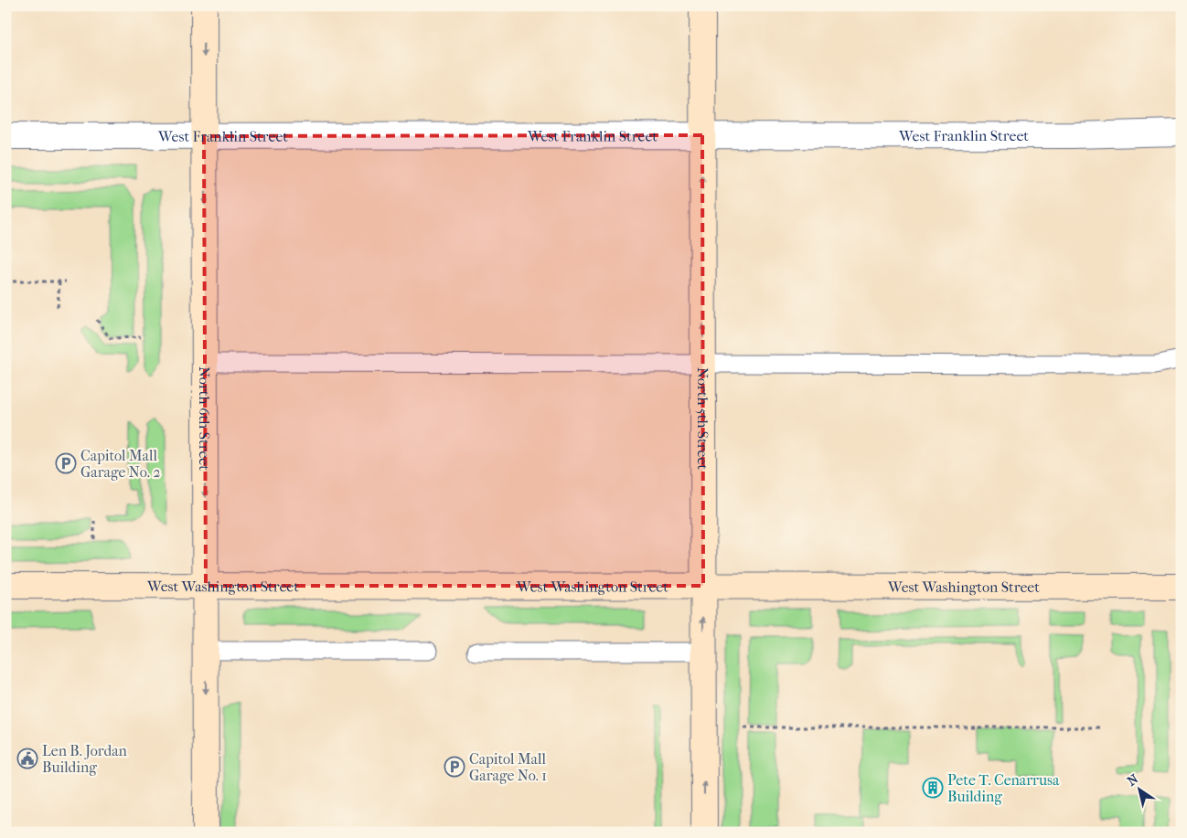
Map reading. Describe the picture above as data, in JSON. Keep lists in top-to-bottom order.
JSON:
{
  "streets": {
    "street": [
      "West Franklin Street",
      "North 6th Street",
      "North 5th Street",
      "West Washington Street"
    ]
  },
  "crossings": [
    ["West Franklin Street", "North 6th Street"],
    ["West Franklin Street", "North 5th Street"],
    ["North 6th Street", "West Washington Street"],
    ["North 5th Street", "West Washington Street"]
  ],
  "one_way": ["North 6th Street", "North 5th Street"],
  "places": {
    "parking": ["Capitol Mall Garage No. 2", "Capitol Mall Garage No. 1"],
    "public building": ["Len B. Jordan Building"],
    "building": ["Pete T. Cenarrusa Building"]
  },
  "north": "top left"
}
